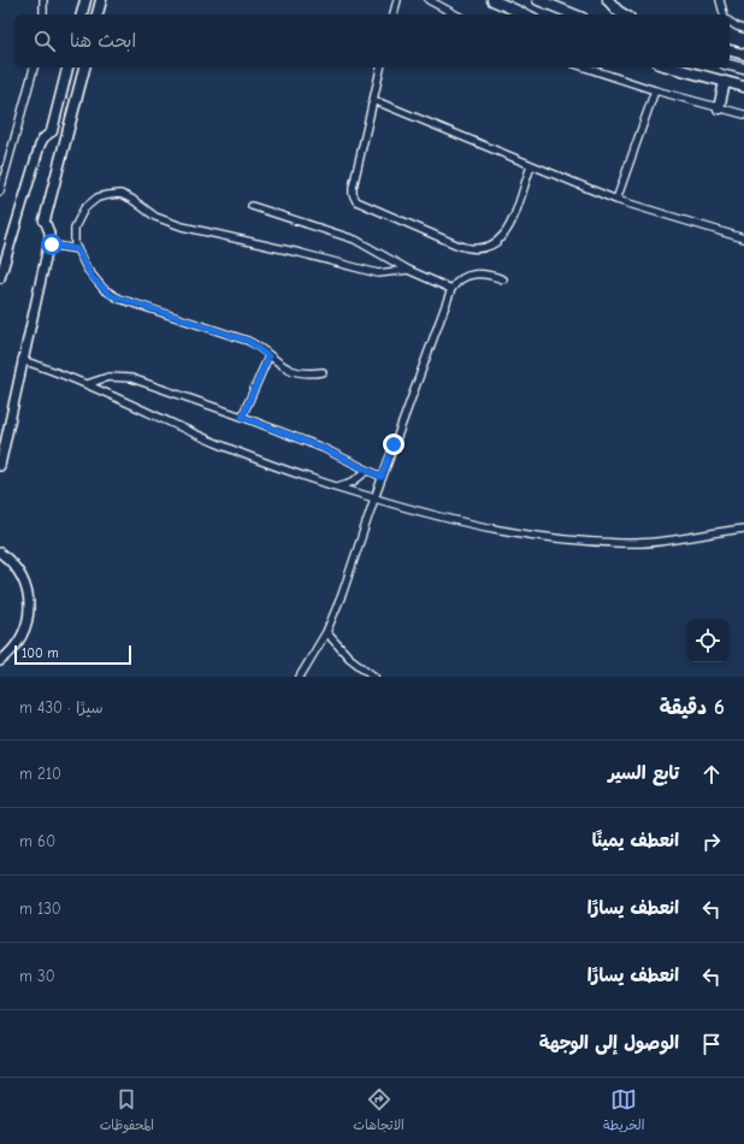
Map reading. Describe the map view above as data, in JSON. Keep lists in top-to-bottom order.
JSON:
{
  "scale_bar": "100 m",
  "page": {
    "search": "ابحث هنا",
    "scale": "100 m",
    "heading": ["6 دقيقة", "سيرًا · 430 m"],
    "list": [
      ["تابع السير", "210 m"],
      ["انعطف يمينًا", "60 m"],
      ["انعطف يسارًا", "130 m"],
      ["انعطف يسارًا", "30 m"],
      "الوصول إلى الوجهة"
    ],
    "nav": ["الخريطة", "الاتجاهات", "المحفوظات"]
  }
}
